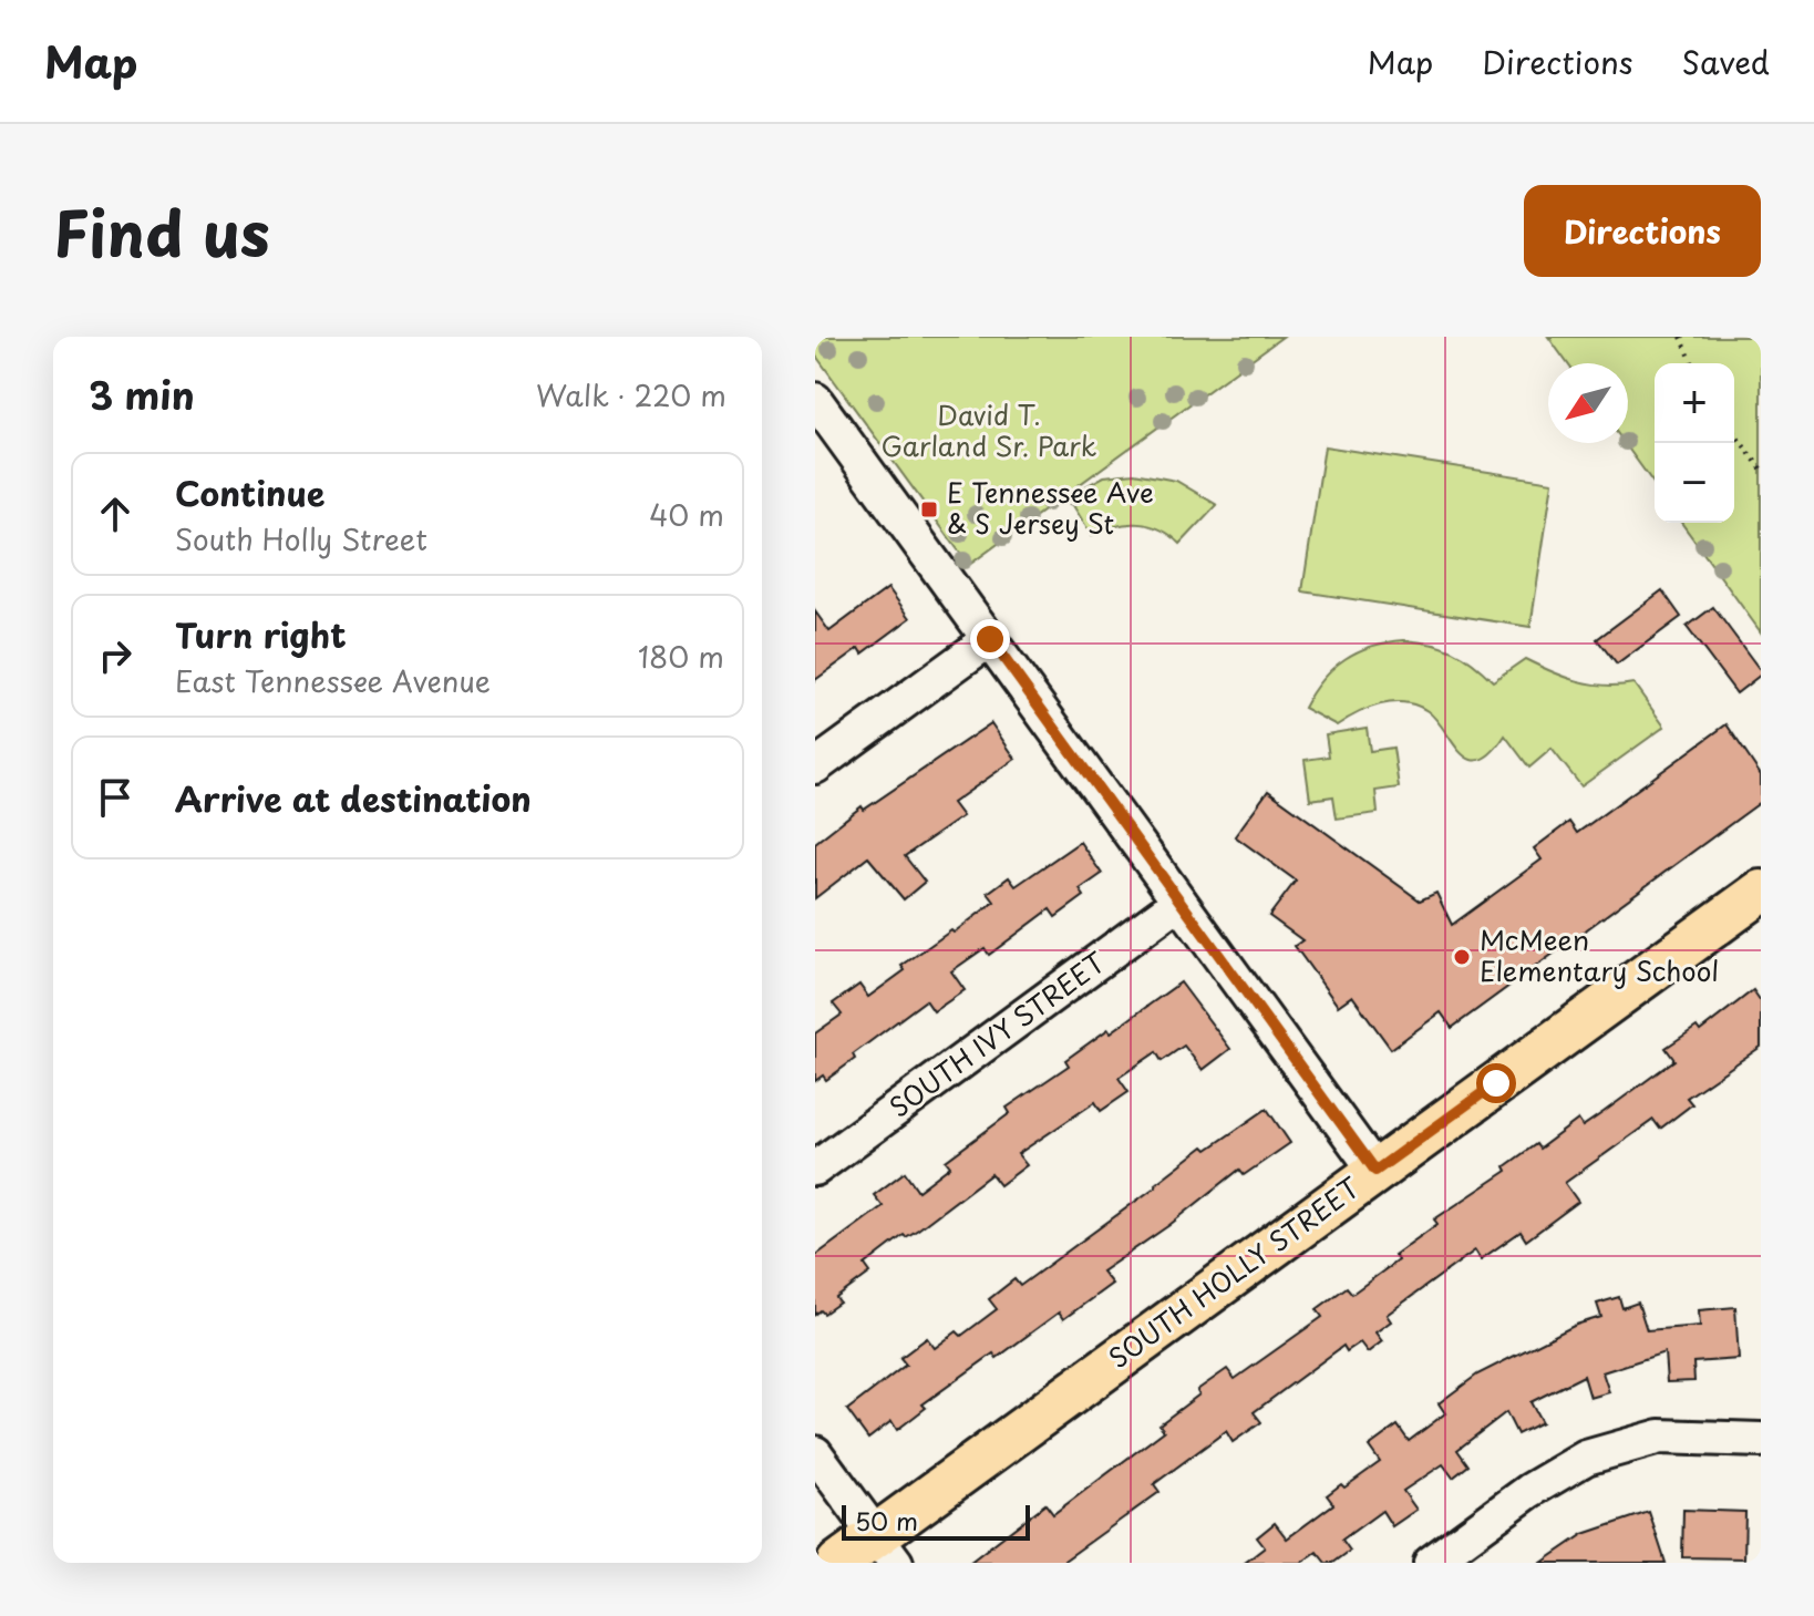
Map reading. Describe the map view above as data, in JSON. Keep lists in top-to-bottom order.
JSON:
{
  "streets": {
    "main road": ["SOUTH HOLLY STREET"],
    "street": ["SOUTH IVY STREET"]
  },
  "parks": ["David T. Garland Sr. Park"],
  "places": {
    "transit": ["E Tennessee Ave & S Jersey St"],
    "other": ["McMeen Elementary School"]
  },
  "scale_bar": "50 m",
  "north": "bottom left",
  "page": {
    "header": "Map",
    "nav": ["Map", "Directions", "Saved"],
    "title": "Find us",
    "buttons": "Directions",
    "heading": ["3 min", "Walk · 220 m"],
    "map_buttons": ["+", "−"],
    "list": [
      ["Continue", "South Holly Street", "40 m"],
      ["Turn right", "East Tennessee Avenue", "180 m"],
      "Arrive at destination"
    ],
    "scale": "50 m"
  }
}
